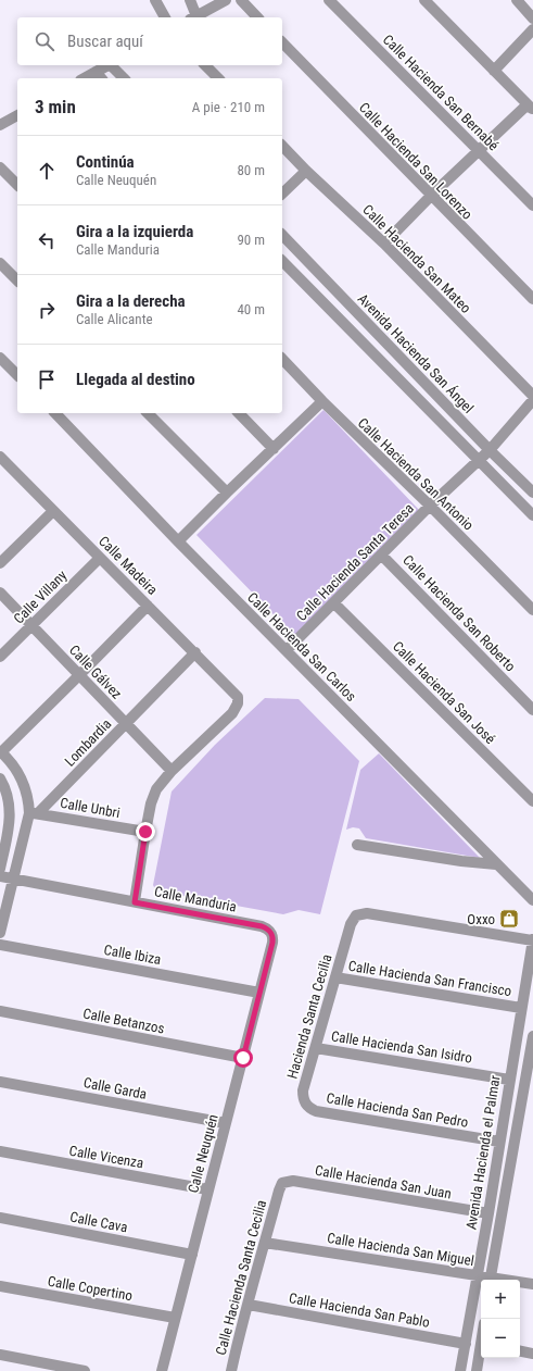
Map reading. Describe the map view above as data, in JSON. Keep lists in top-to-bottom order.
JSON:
{
  "streets": {
    "street": [
      "Calle Hacienda San Bernabé",
      "Calle Hacienda San Lorenzo",
      "Calle Hacienda San Mateo",
      "Avenida Hacienda San Ángel",
      "Calle Hacienda San Antonio",
      "Calle Hacienda Santa Teresa",
      "Calle Madeira",
      "Calle Villany",
      "Calle Hacienda San Roberto",
      "Calle Hacienda San Carlos",
      "Calle Gálvez",
      "Calle Hacienda San José",
      "Lombardia",
      "Calle Unbri",
      "Calle Manduria",
      "Calle Ibiza",
      "Calle Hacienda San Francisco",
      "Hacienda Santa Cecilia",
      "Calle Betanzos",
      "Calle Hacienda San Isidro",
      "Calle Garda",
      "Calle Hacienda San Pedro",
      "Avenida Hacienda el Palmar",
      "Calle Neuquén",
      "Calle Vicenza",
      "Calle Hacienda San Juan",
      "Calle Cava",
      "Calle Hacienda San Miguel",
      "Calle Hacienda Santa Cecilia",
      "Calle Copertino",
      "Calle Hacienda San Pablo"
    ]
  },
  "crossings": [
    ["Avenida Hacienda San Ángel", "Calle Hacienda Santa Teresa"],
    ["Calle Hacienda San Antonio", "Calle Hacienda Santa Teresa"],
    ["Calle Hacienda Santa Teresa", "Calle Hacienda San Roberto"],
    ["Calle Hacienda Santa Teresa", "Calle Hacienda San Carlos"],
    ["Calle Hacienda Santa Teresa", "Calle Hacienda San José"],
    ["Calle Madeira", "Calle Villany"],
    ["Calle Madeira", "Calle Gálvez"],
    ["Calle Madeira", "Lombardia"],
    ["Calle Villany", "Calle Gálvez"],
    ["Calle Gálvez", "Lombardia"],
    ["Lombardia", "Calle Unbri"],
    ["Calle Manduria", "Calle Neuquén"],
    ["Calle Ibiza", "Calle Neuquén"],
    ["Calle Hacienda San Francisco", "Hacienda Santa Cecilia"],
    ["Calle Hacienda San Francisco", "Avenida Hacienda el Palmar"],
    ["Hacienda Santa Cecilia", "Calle Hacienda San Isidro"],
    ["Hacienda Santa Cecilia", "Calle Hacienda San Pedro"],
    ["Hacienda Santa Cecilia", "Avenida Hacienda el Palmar"],
    ["Calle Betanzos", "Calle Neuquén"],
    ["Calle Hacienda San Isidro", "Avenida Hacienda el Palmar"],
    ["Calle Garda", "Calle Neuquén"],
    ["Calle Hacienda San Pedro", "Avenida Hacienda el Palmar"],
    ["Avenida Hacienda el Palmar", "Calle Hacienda San Juan"],
    ["Avenida Hacienda el Palmar", "Calle Hacienda San Miguel"],
    ["Avenida Hacienda el Palmar", "Calle Hacienda San Pablo"],
    ["Calle Neuquén", "Calle Vicenza"],
    ["Calle Neuquén", "Calle Cava"],
    ["Calle Neuquén", "Calle Copertino"],
    ["Calle Hacienda San Juan", "Calle Hacienda Santa Cecilia"],
    ["Calle Hacienda San Miguel", "Calle Hacienda Santa Cecilia"],
    ["Calle Hacienda Santa Cecilia", "Calle Hacienda San Pablo"]
  ],
  "places": {
    "shop": ["Oxxo"]
  },
  "page": {
    "search": "Buscar aquí",
    "heading": ["3 min", "A pie · 210 m"],
    "list": [
      ["Continúa", "Calle Neuquén", "80 m"],
      ["Gira a la izquierda", "Calle Manduria", "90 m"],
      ["Gira a la derecha", "Calle Alicante", "40 m"],
      "Llegada al destino"
    ],
    "map_buttons": ["+", "−"]
  }
}
